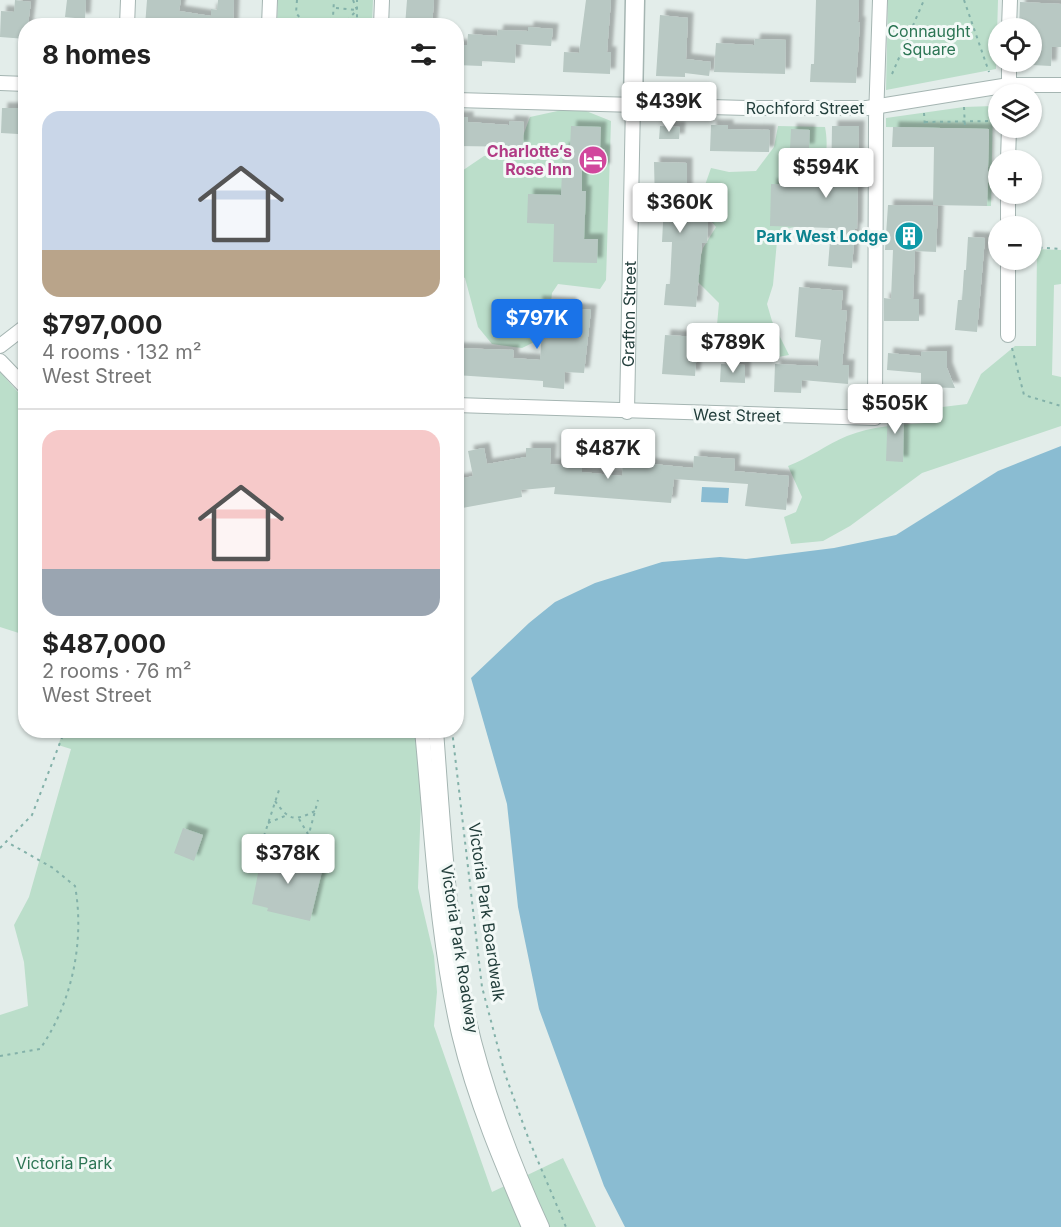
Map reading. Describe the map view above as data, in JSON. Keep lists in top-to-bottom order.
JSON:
{
  "streets": {
    "street": [
      "Rochford Street",
      "Grafton Street",
      "West Street",
      "Victoria Park Roadway"
    ],
    "path": ["Victoria Park Boardwalk"]
  },
  "crossings": [
    ["Rochford Street", "Grafton Street"],
    ["Rochford Street", "West Street"],
    ["Grafton Street", "West Street"]
  ],
  "parks": ["Connaught Square", "Victoria Park"],
  "places": {
    "hotel": ["Charlotte‘s Rose Inn"],
    "building": ["Park West Lodge"]
  },
  "page": {
    "map_buttons": ["+", "−"],
    "heading": "8 homes",
    "price": [
      "$439K",
      "$594K",
      "$360K",
      "$797K",
      "$789K",
      "$505K",
      "$487K",
      "$378K"
    ],
    "list": [
      {
        "name": "$797,000",
        "note": "4 rooms · 132 m² · West Street"
      },
      {
        "name": "$487,000",
        "note": "2 rooms · 76 m² · West Street"
      }
    ]
  }
}
